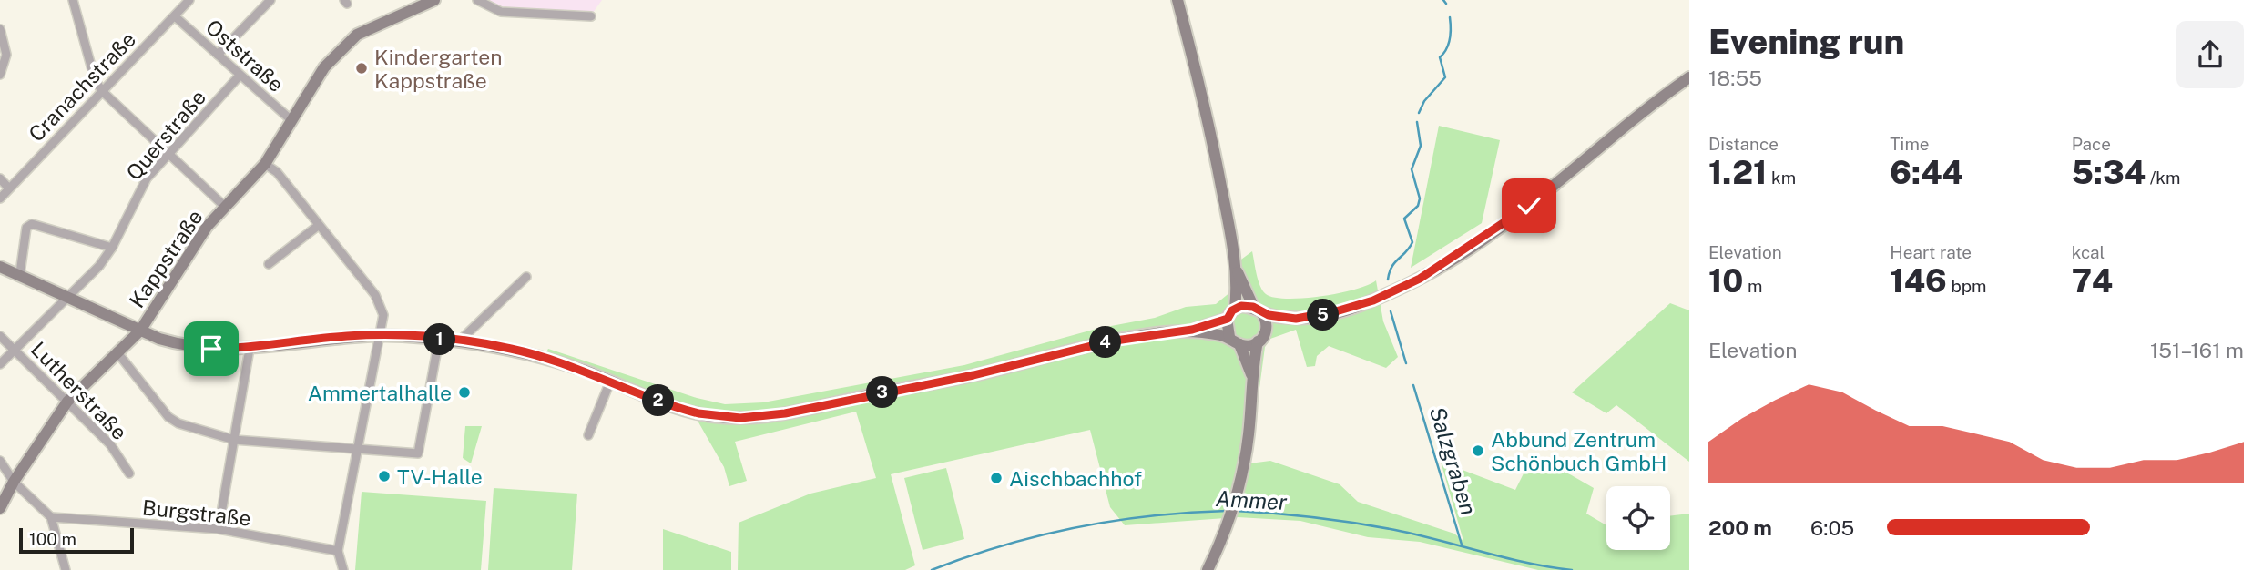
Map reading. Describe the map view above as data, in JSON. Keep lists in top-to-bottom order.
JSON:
{
  "streets": {
    "street": [
      "Oststraße",
      "Cranachstraße",
      "Querstraße",
      "Kappstraße",
      "Lutherstraße",
      "Burgstraße"
    ]
  },
  "crossings": [
    ["Oststraße", "Cranachstraße"],
    ["Oststraße", "Querstraße"],
    ["Oststraße", "Kappstraße"],
    ["Querstraße", "Lutherstraße"],
    ["Kappstraße", "Lutherstraße"]
  ],
  "water": ["Salzgraben", "Ammer"],
  "places": [
    "Kindergarten Kappstraße",
    "Ammertalhalle",
    "Abbund Zentrum Schönbuch GmbH",
    "TV-Halle",
    "Aischbachhof"
  ],
  "scale_bar": "100 m",
  "page": {
    "heading": ["Evening run", "18:55"],
    "stats": [
      ["Distance", "1.21 km"],
      ["Time", "6:44"],
      ["Pace", "5:34 /km"],
      ["Elevation", "10 m"],
      ["Heart rate", "146 bpm"],
      ["kcal", "74"]
    ],
    "pins": [
      "5",
      "1",
      "4",
      "3",
      "2"
    ],
    "chart": ["Elevation", "151–161 m"],
    "list": [
      {
        "name": "200 m",
        "note": "6:05"
      }
    ],
    "scale": "100 m"
  }
}
